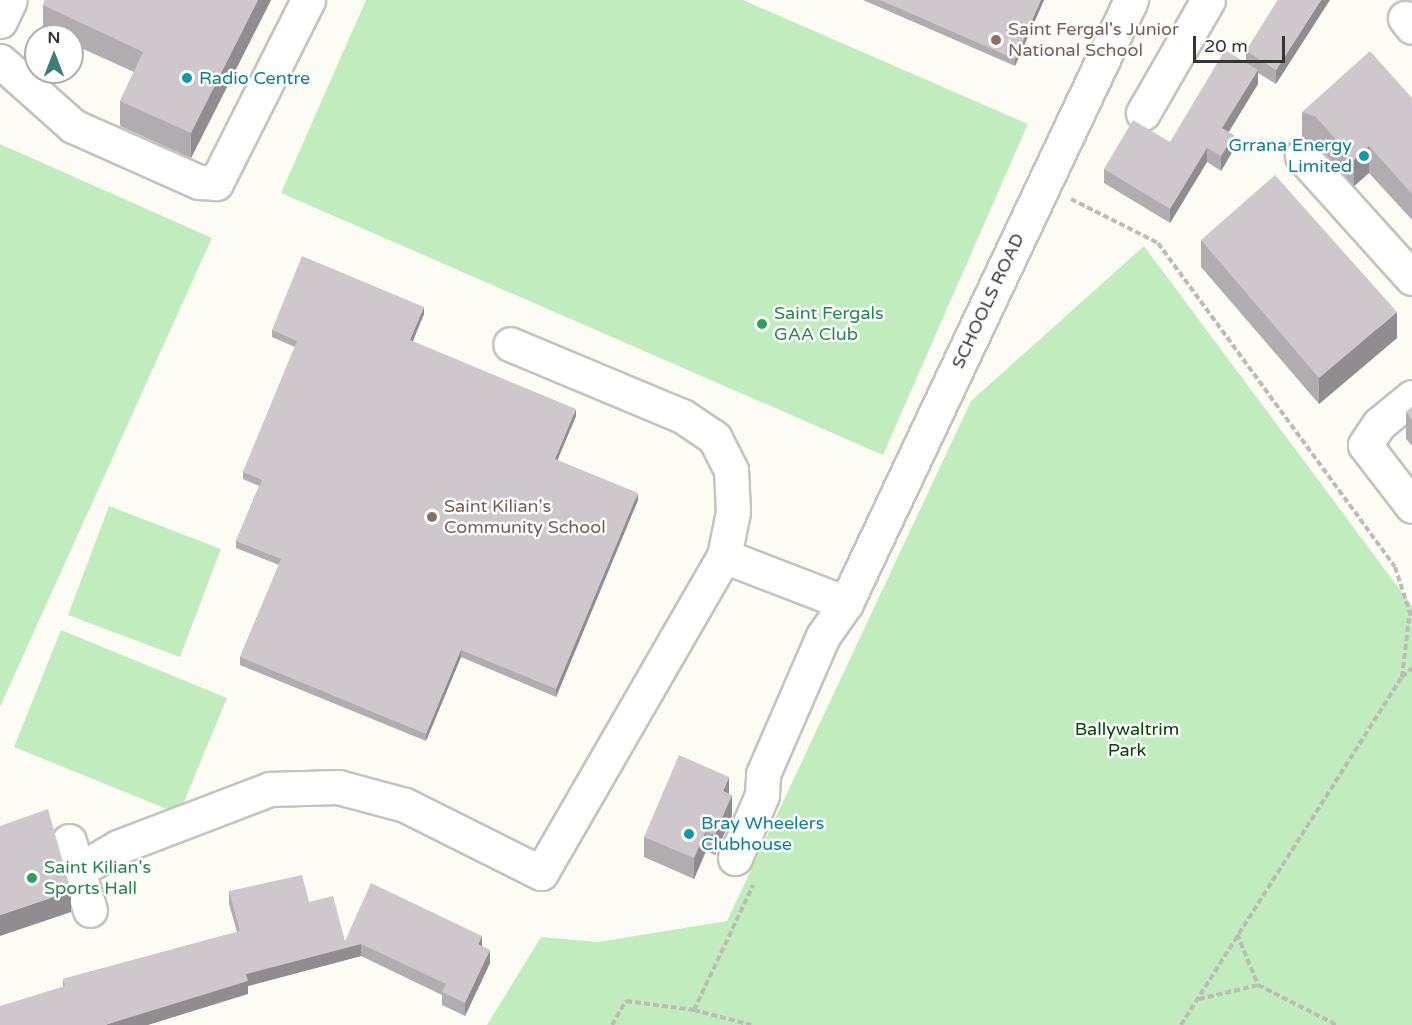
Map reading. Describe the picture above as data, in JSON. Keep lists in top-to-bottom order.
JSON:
{
  "streets": {
    "street": ["SCHOOLS ROAD"]
  },
  "parks": ["Ballywaltrim Park"],
  "places": [
    "Saint Fergal's Junior National School",
    "Radio Centre",
    "Grrana Energy Limited",
    "Saint Fergals GAA Club",
    "Saint Kilian's Community School",
    "Bray Wheelers Clubhouse",
    "Saint Kilian's Sports Hall"
  ],
  "scale_bar": "20 m",
  "north": "top"
}
